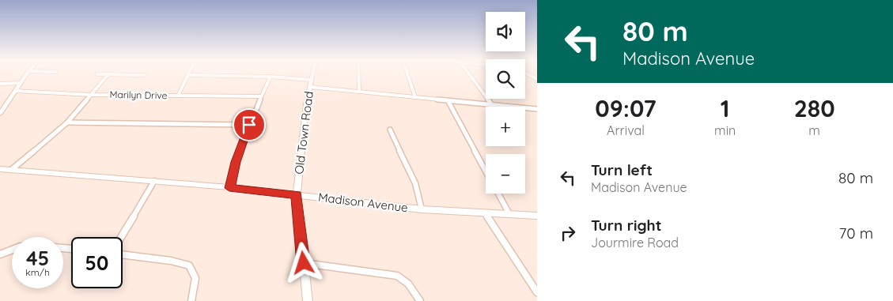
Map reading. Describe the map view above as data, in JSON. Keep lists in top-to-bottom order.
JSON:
{
  "streets": {
    "main road": ["Old Town Road", "Madison Avenue"],
    "street": ["Marilyn Drive"]
  },
  "crossings": [
    ["Old Town Road", "Madison Avenue"]
  ],
  "page": {
    "turn": ["80 m", "Madison Avenue"],
    "map_buttons": ["+", "−"],
    "eta": [
      "09:07",
      "Arrival",
      "1",
      "min",
      "280",
      "m"
    ],
    "list": [
      {
        "name": "Turn left",
        "note": "Madison Avenue",
        "value": "80 m"
      },
      {
        "name": "Turn right",
        "note": "Jourmire Road",
        "value": "70 m"
      }
    ],
    "speed": "45 km/h",
    "limit": "50"
  }
}
